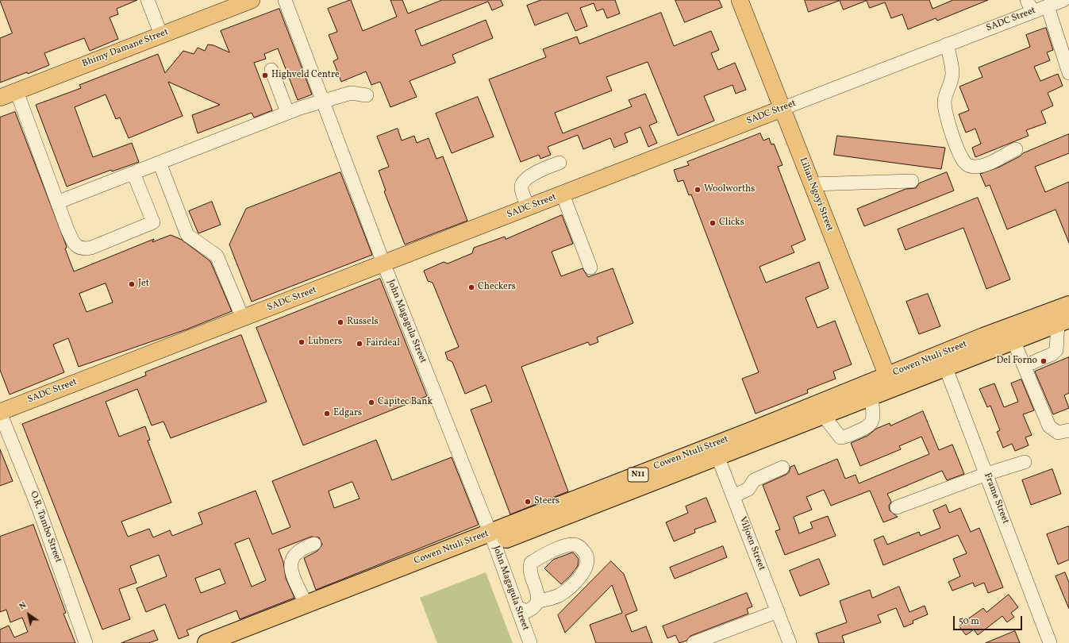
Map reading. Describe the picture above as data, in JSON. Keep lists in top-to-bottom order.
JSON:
{
  "streets": {
    "highway": ["Cowen Ntuli Street", "N11"],
    "main road": ["SADC Street", "Bhimy Damane Street", "Lilian Ngoyi Street"],
    "street": [
      "John Magagula Street",
      "Frame Street",
      "O.R. Tambo Street",
      "Viljoen Street"
    ]
  },
  "crossings": [
    ["SADC Street", "Lilian Ngoyi Street"],
    ["SADC Street", "John Magagula Street"],
    ["SADC Street", "O.R. Tambo Street"],
    ["Lilian Ngoyi Street", "Cowen Ntuli Street"],
    ["John Magagula Street", "Cowen Ntuli Street"],
    ["Cowen Ntuli Street", "Frame Street"],
    ["Cowen Ntuli Street", "Viljoen Street"]
  ],
  "places": [
    "Highveld Centre",
    "Woolworths",
    "Clicks",
    "Jet",
    "Checkers",
    "Russels",
    "Lubners",
    "Fairdeal",
    "Del Forno",
    "Capitec Bank",
    "Edgars",
    "Steers"
  ],
  "scale_bar": "50 m",
  "north": "top left"
}
